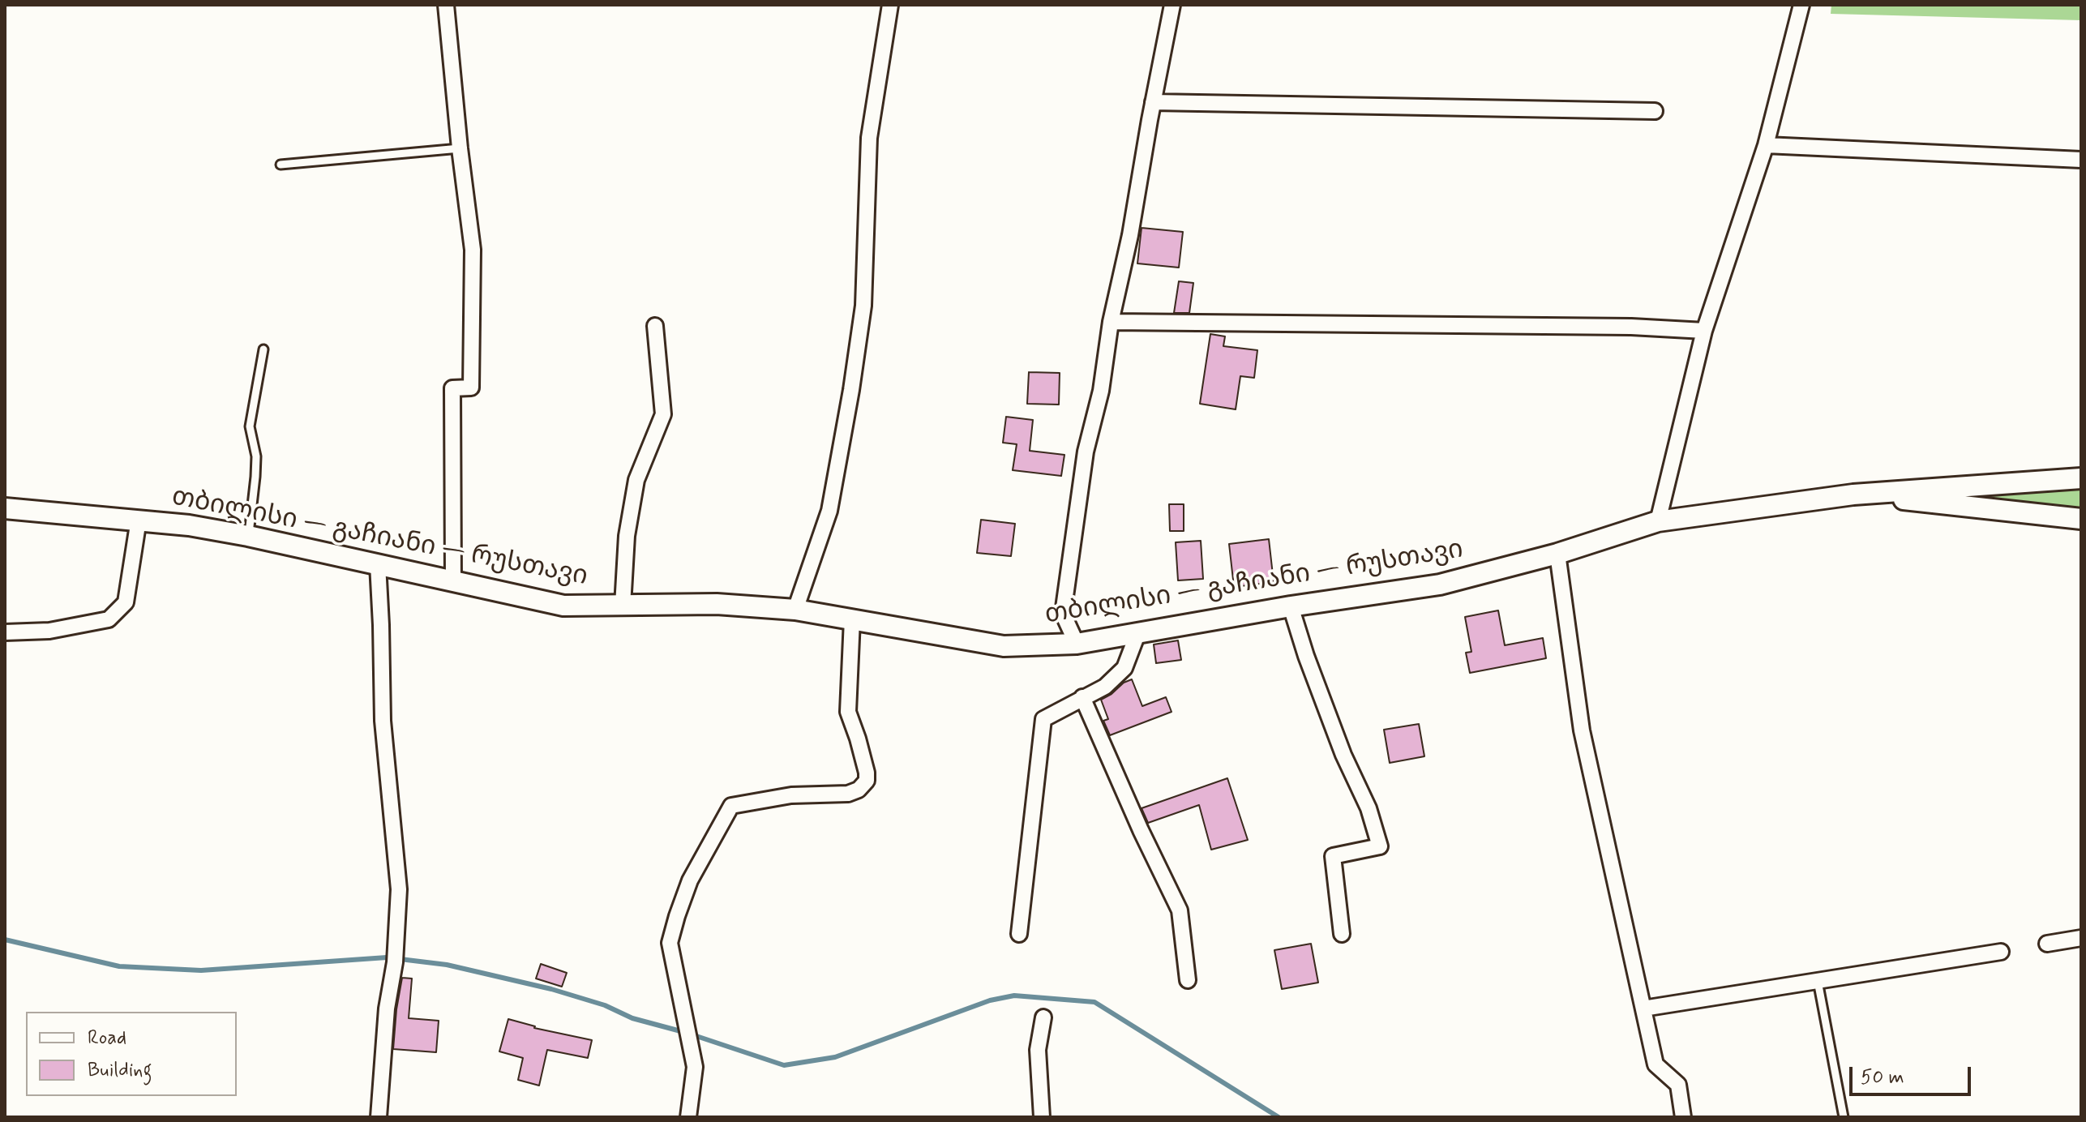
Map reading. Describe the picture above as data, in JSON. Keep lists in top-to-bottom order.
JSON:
{
  "streets": {
    "main road": ["თბილისი — გაჩიანი — რუსთავი"]
  },
  "legend": ["Road", "Building"],
  "scale_bar": "50 m"
}
